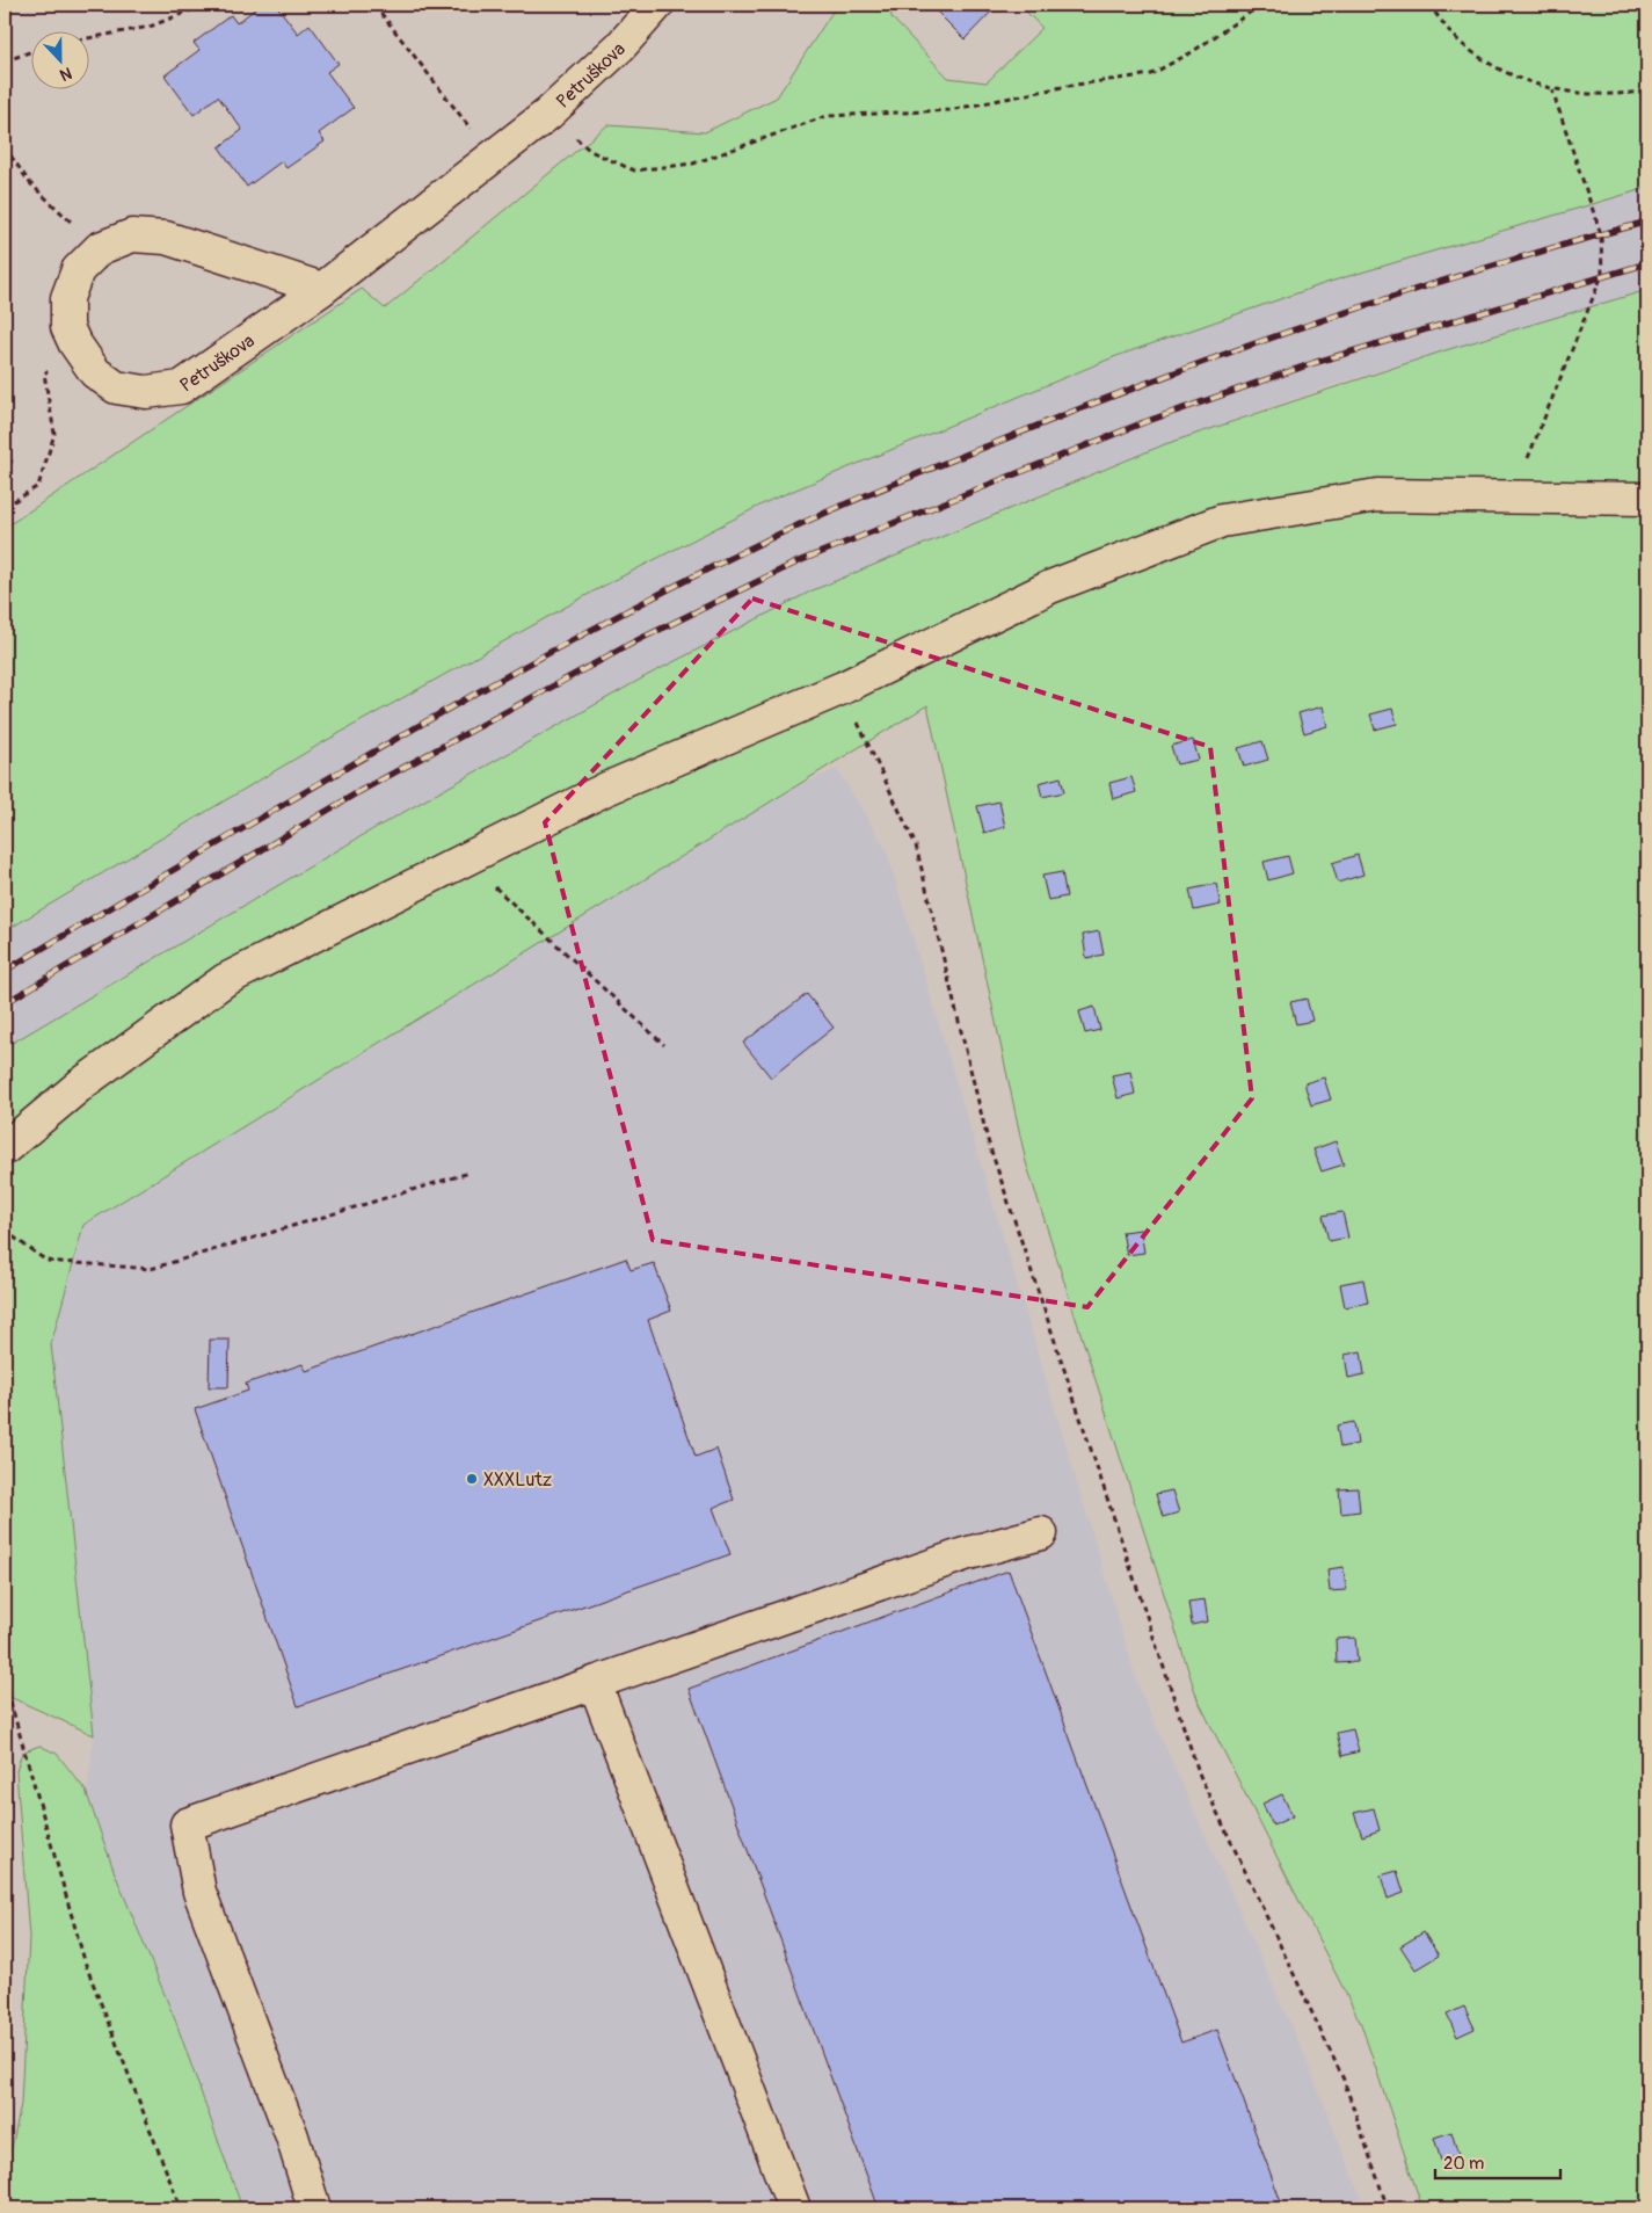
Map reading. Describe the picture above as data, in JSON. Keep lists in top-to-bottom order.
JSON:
{
  "streets": {
    "street": ["Petruškova"]
  },
  "places": ["XXXLutz"],
  "scale_bar": "20 m",
  "north": "bottom"
}
